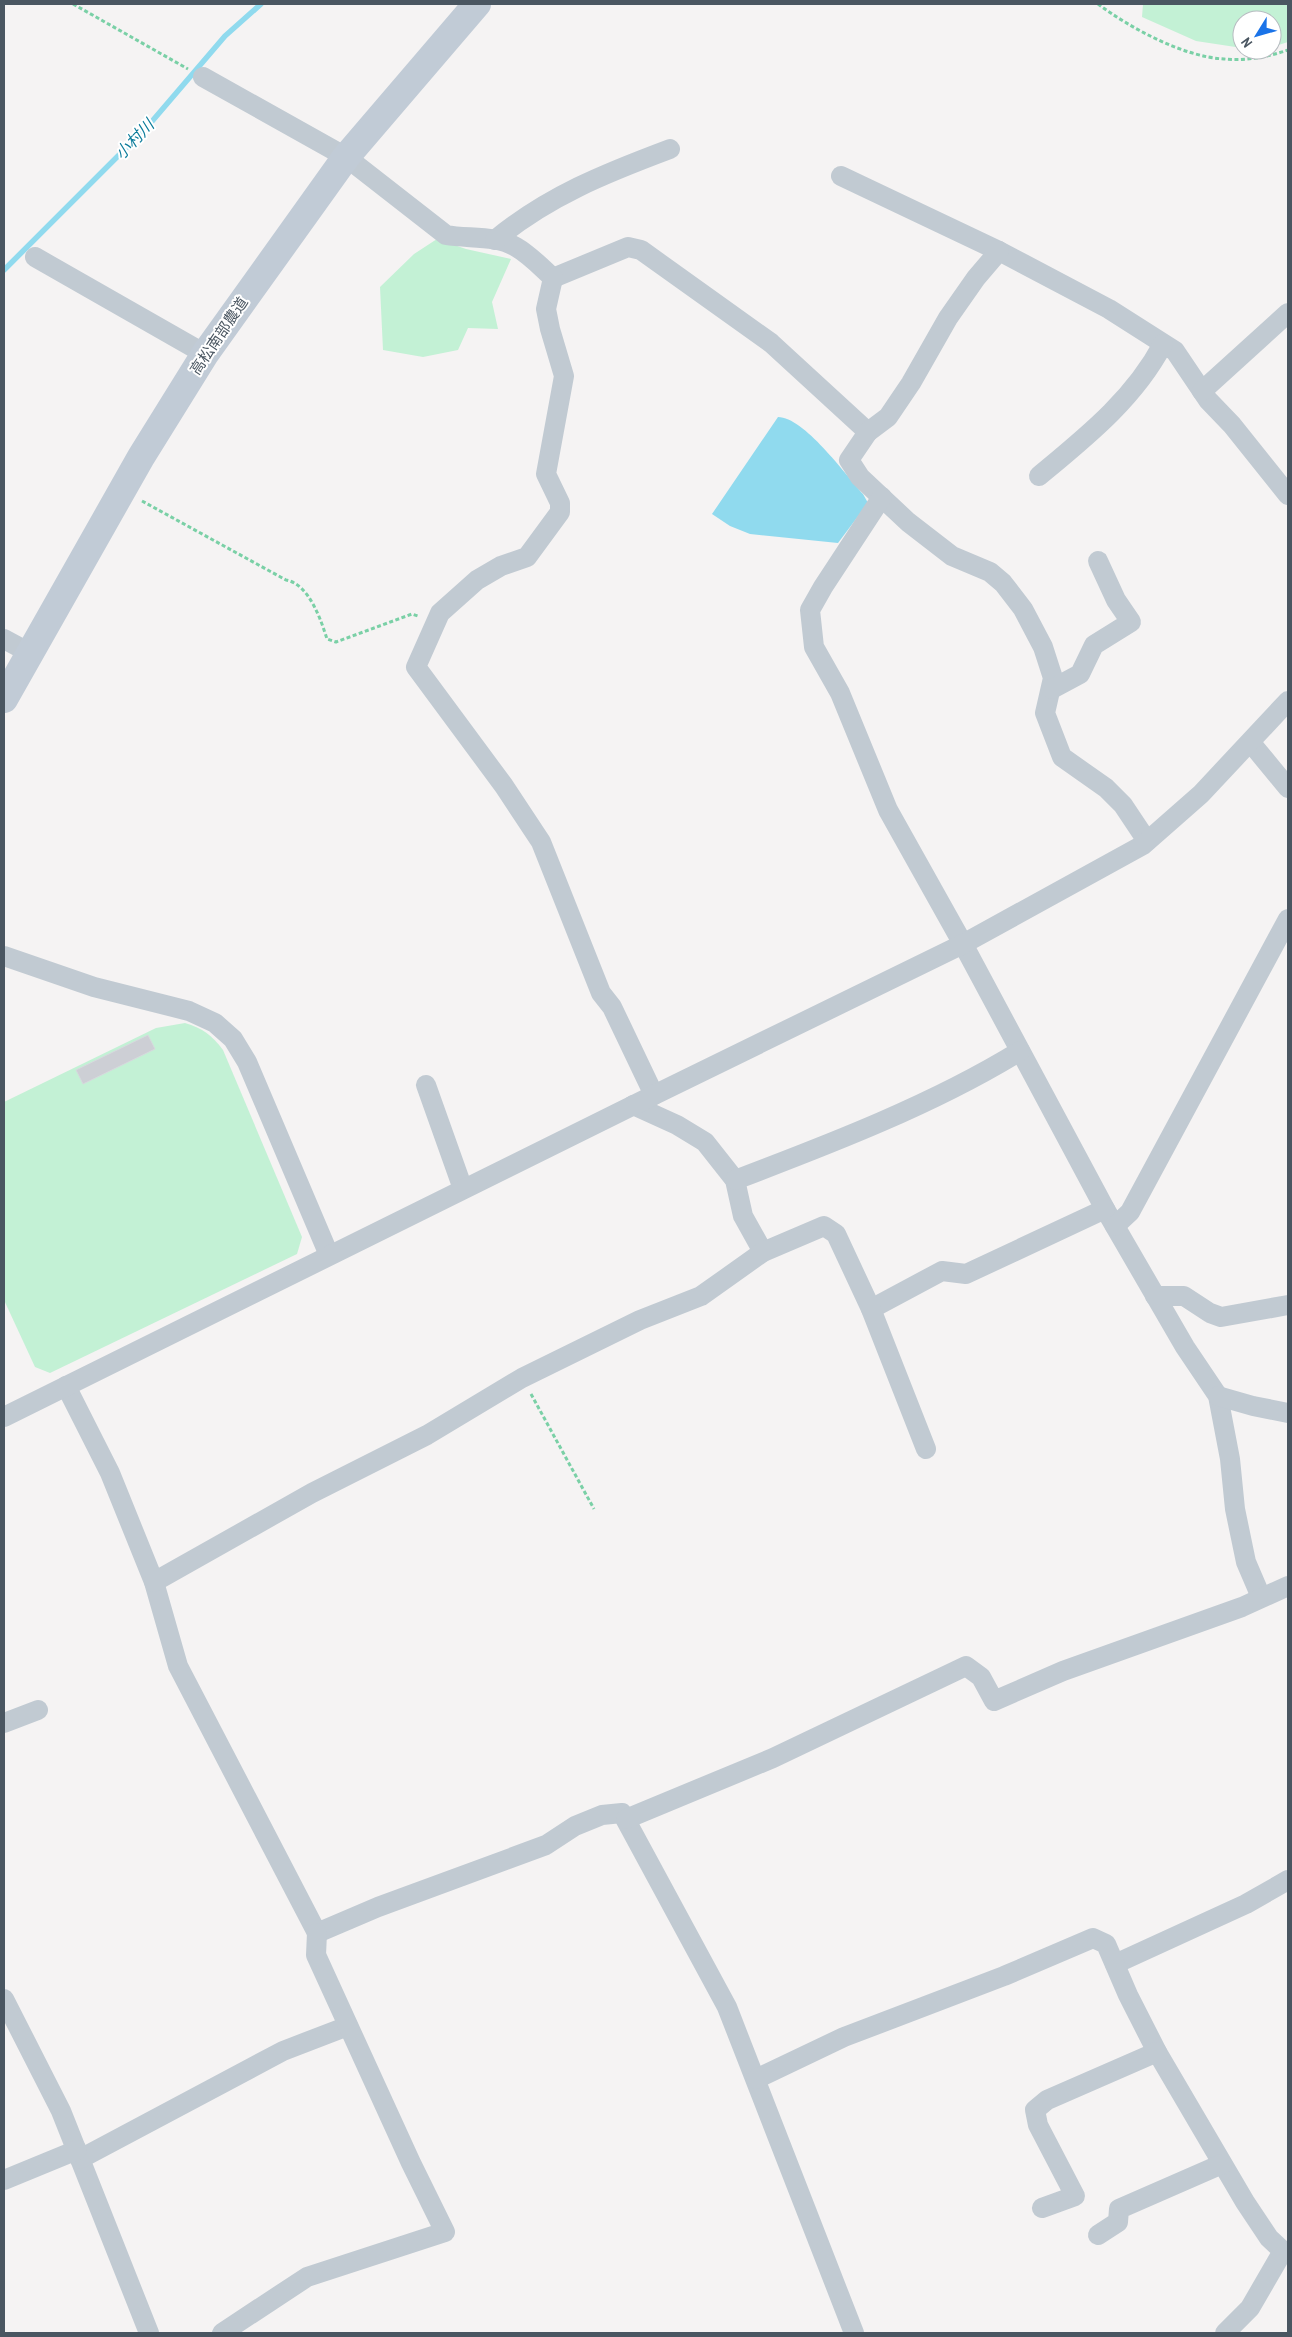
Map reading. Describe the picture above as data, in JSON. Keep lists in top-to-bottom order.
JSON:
{
  "streets": {
    "street": ["高松南部農道"]
  },
  "water": ["小村川"],
  "north": "bottom left"
}
